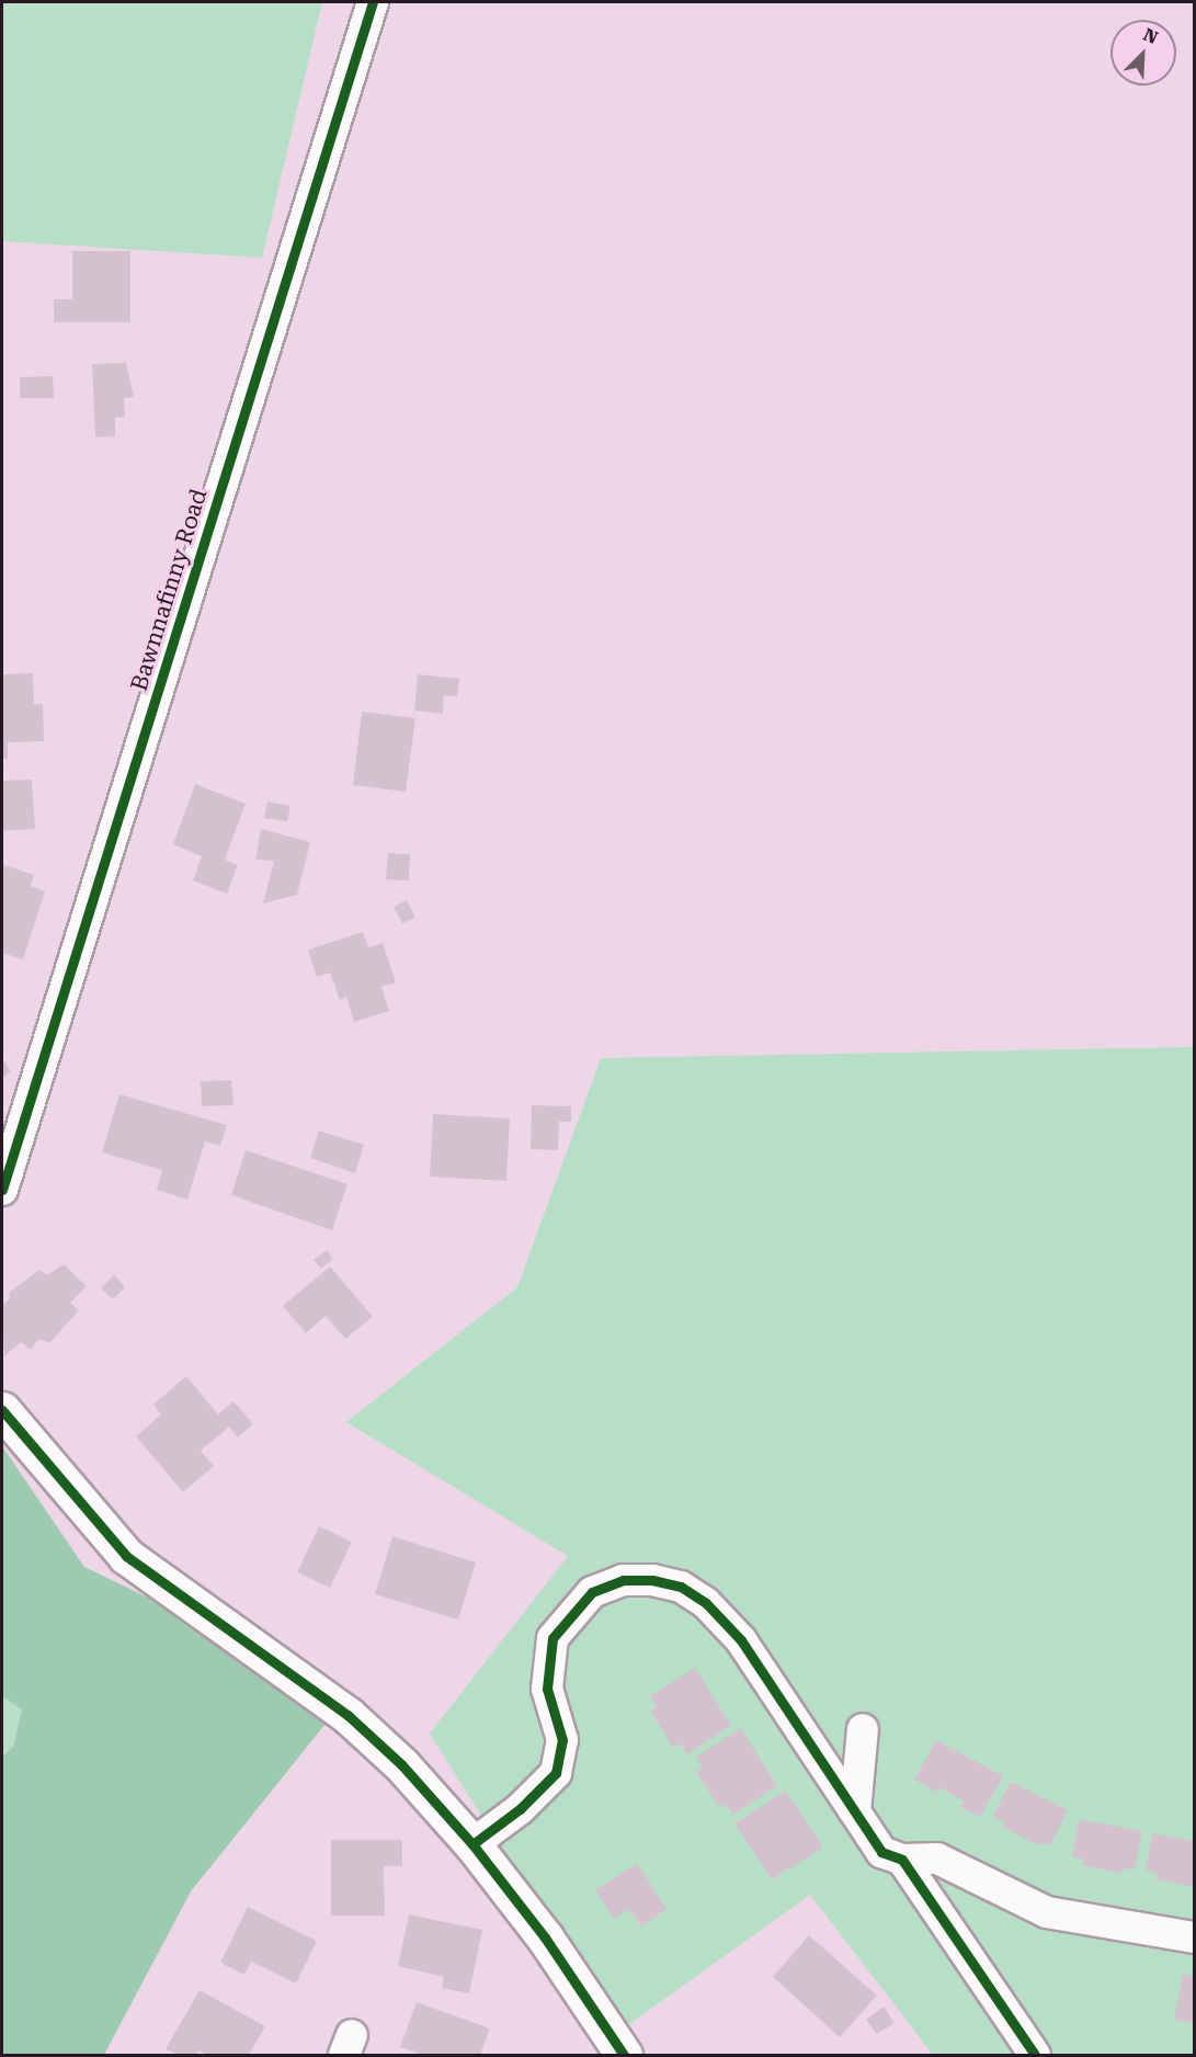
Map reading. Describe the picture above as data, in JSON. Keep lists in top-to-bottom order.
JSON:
{
  "streets": {
    "street": ["Bawnnafinny Road"]
  },
  "north": "top right"
}
